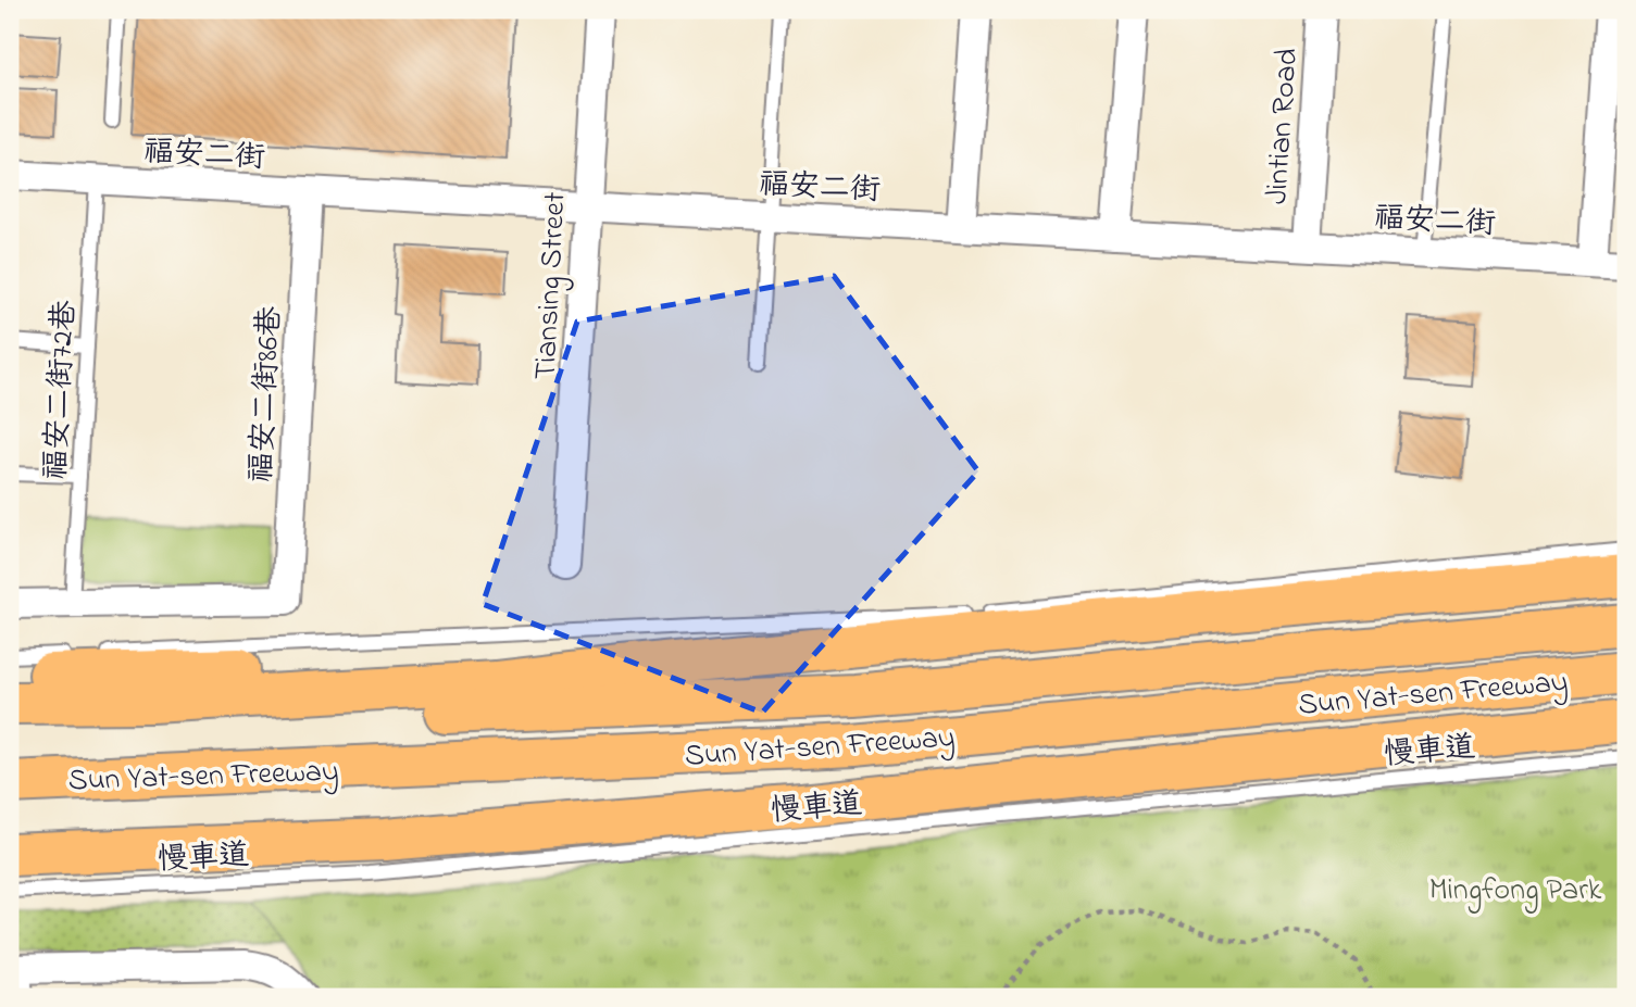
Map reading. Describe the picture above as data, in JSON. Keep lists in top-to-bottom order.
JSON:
{
  "streets": {
    "highway": ["Sun Yat-sen Freeway"],
    "street": [
      "Jintian Road",
      "福安二街",
      "Tiansing Street",
      "福安二街86巷"
    ],
    "lane": ["福安二街72巷", "慢車道"]
  },
  "crossings": [
    ["Jintian Road", "福安二街"],
    ["福安二街", "Tiansing Street"],
    ["福安二街", "福安二街72巷"],
    ["福安二街", "福安二街86巷"],
    ["福安二街72巷", "福安二街86巷"]
  ],
  "parks": ["Mingfong Park"]
}
